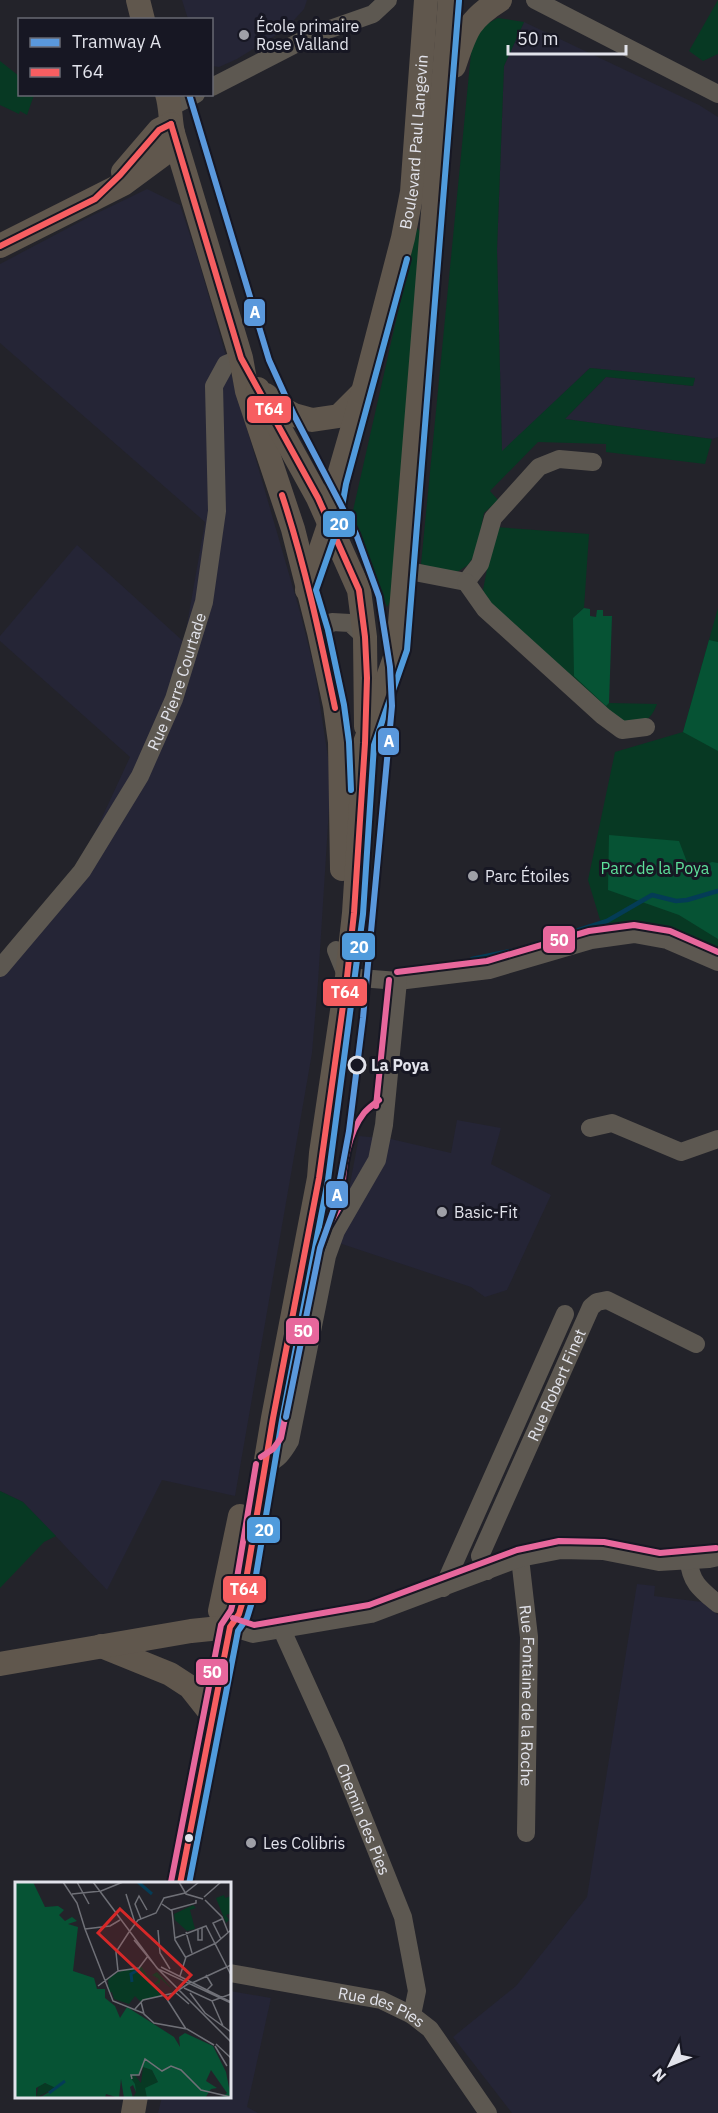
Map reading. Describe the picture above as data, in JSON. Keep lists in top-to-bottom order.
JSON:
{
  "streets": {
    "main road": ["Boulevard Paul Langevin"],
    "street": [
      "Rue Pierre Courtade",
      "Rue Robert Finet",
      "Rue Fontaine de la Roche",
      "Chemin des Pies",
      "Rue des Pies"
    ]
  },
  "crossings": [
    ["Chemin des Pies", "Rue des Pies"]
  ],
  "parks": ["Parc de la Poya"],
  "places": [
    "École primaire Rose Valland",
    "Parc Étoiles",
    "La Poya",
    "Basic-Fit",
    "Les Colibris"
  ],
  "lines": [
    "transit line 20",
    "tram line A",
    "transit line T64",
    "transit line 50"
  ],
  "legend": ["Tramway A", "T64"],
  "scale_bar": "50 m",
  "north": "bottom left"
}
